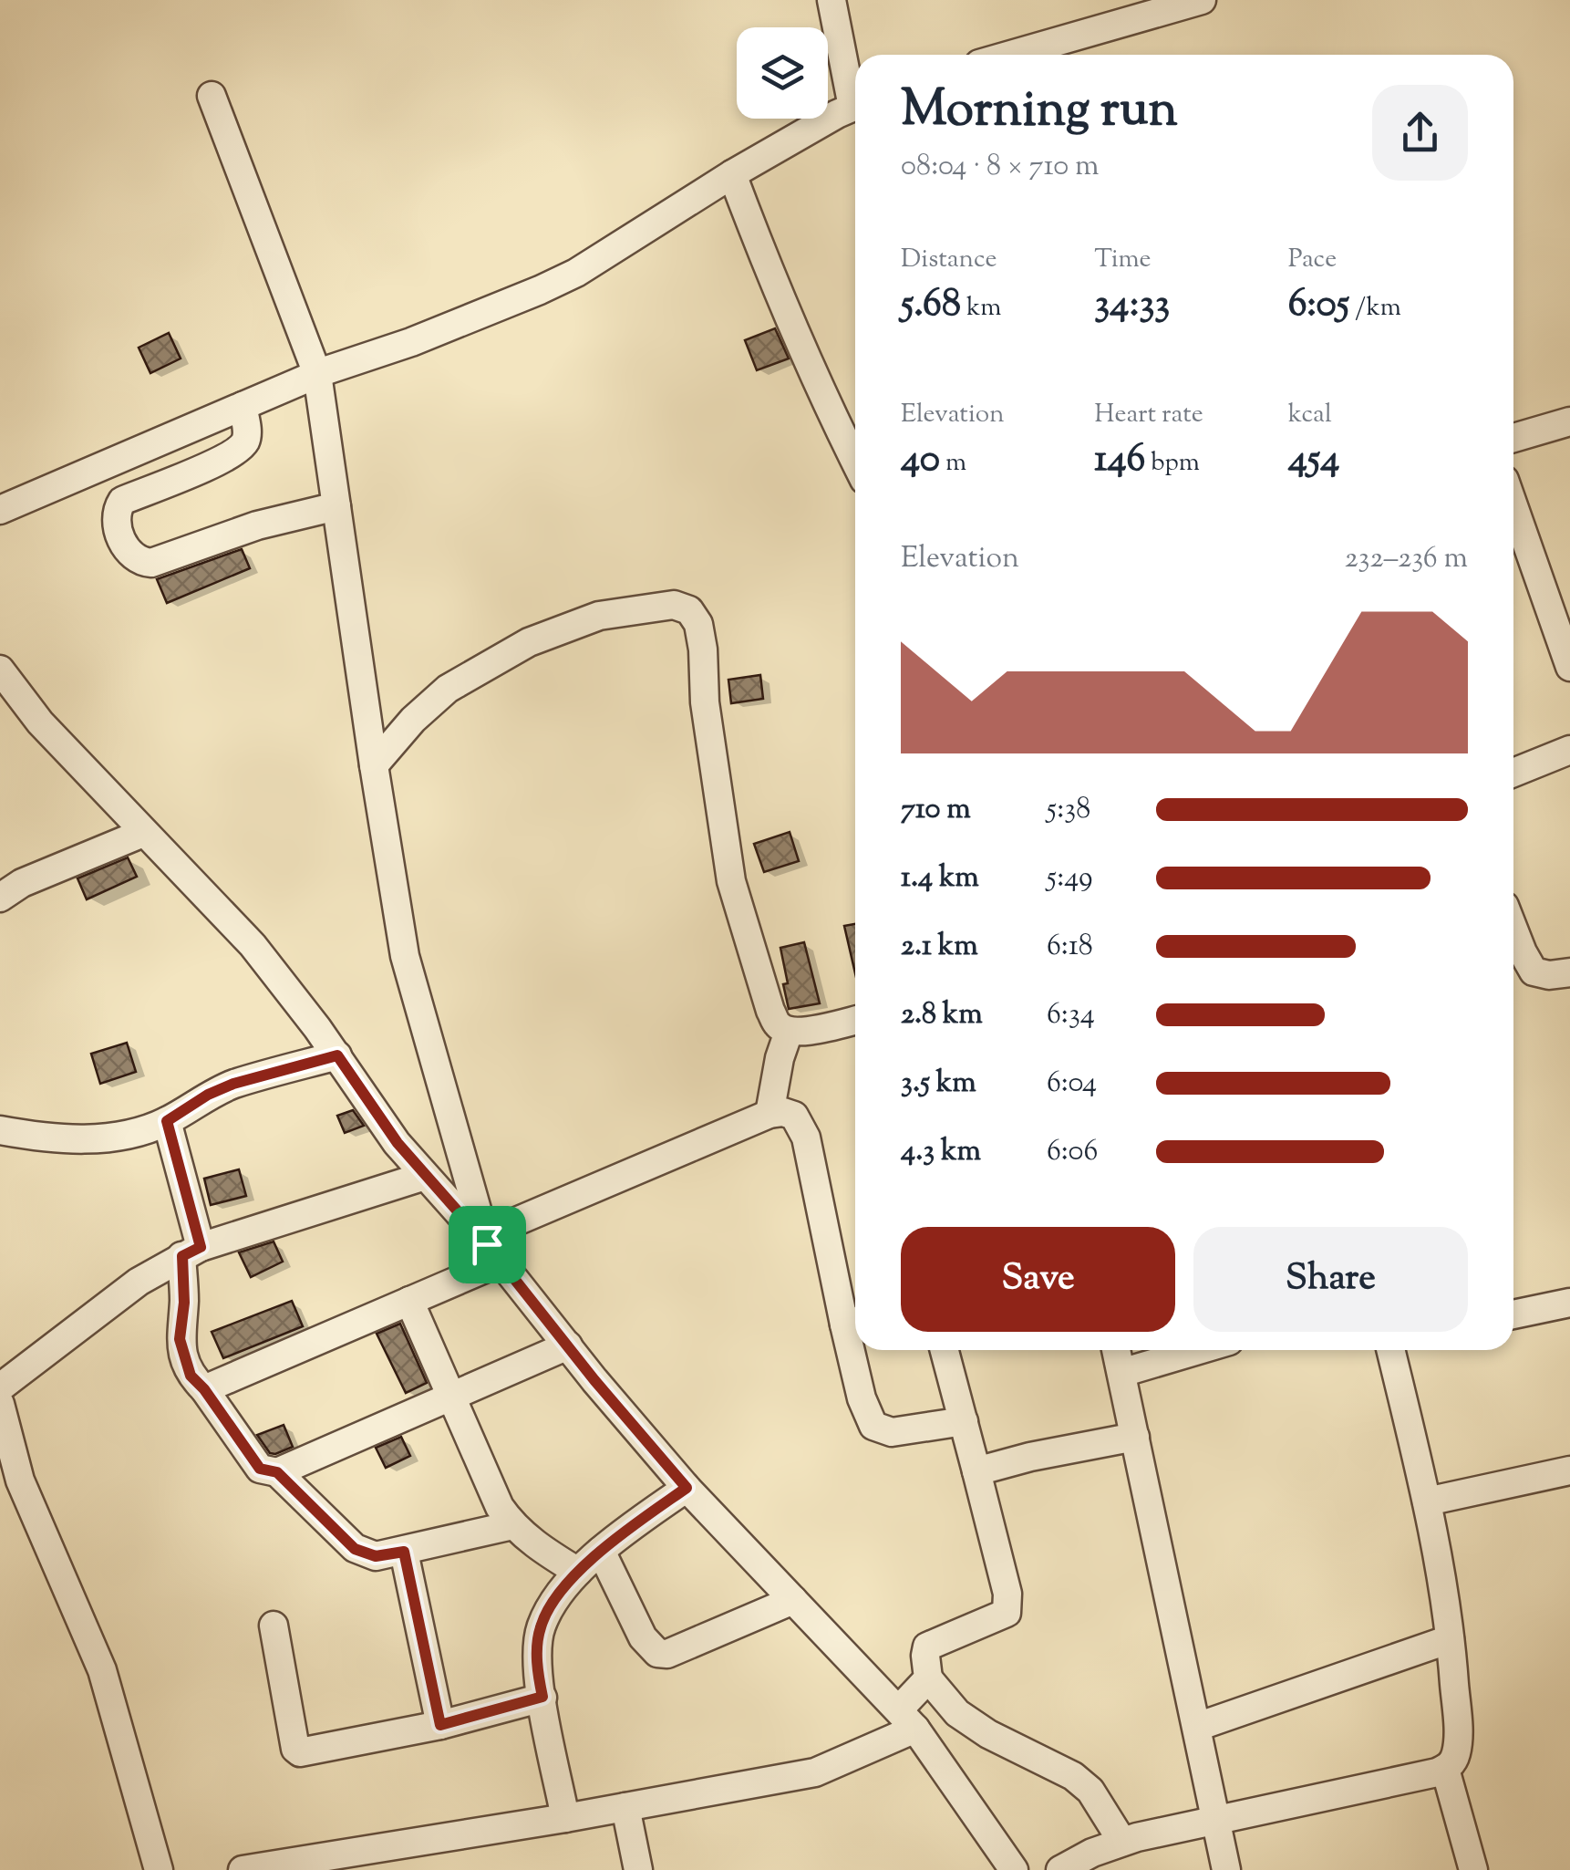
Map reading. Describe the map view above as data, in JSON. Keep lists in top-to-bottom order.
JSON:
{
  "page": {
    "heading": ["Morning run", "08:04 · 8 × 710 m"],
    "stats": [
      ["Distance", "5.68 km"],
      ["Time", "34:33"],
      ["Pace", "6:05 /km"],
      ["Elevation", "40 m"],
      ["Heart rate", "146 bpm"],
      ["kcal", "454"]
    ],
    "chart": ["Elevation", "232–236 m"],
    "list": [
      {
        "name": "710 m",
        "note": "5:38"
      },
      {
        "name": "1.4 km",
        "note": "5:49"
      },
      {
        "name": "2.1 km",
        "note": "6:18"
      },
      {
        "name": "2.8 km",
        "note": "6:34"
      },
      {
        "name": "3.5 km",
        "note": "6:04"
      },
      {
        "name": "4.3 km",
        "note": "6:06"
      }
    ],
    "buttons": ["Save", "Share"]
  }
}
